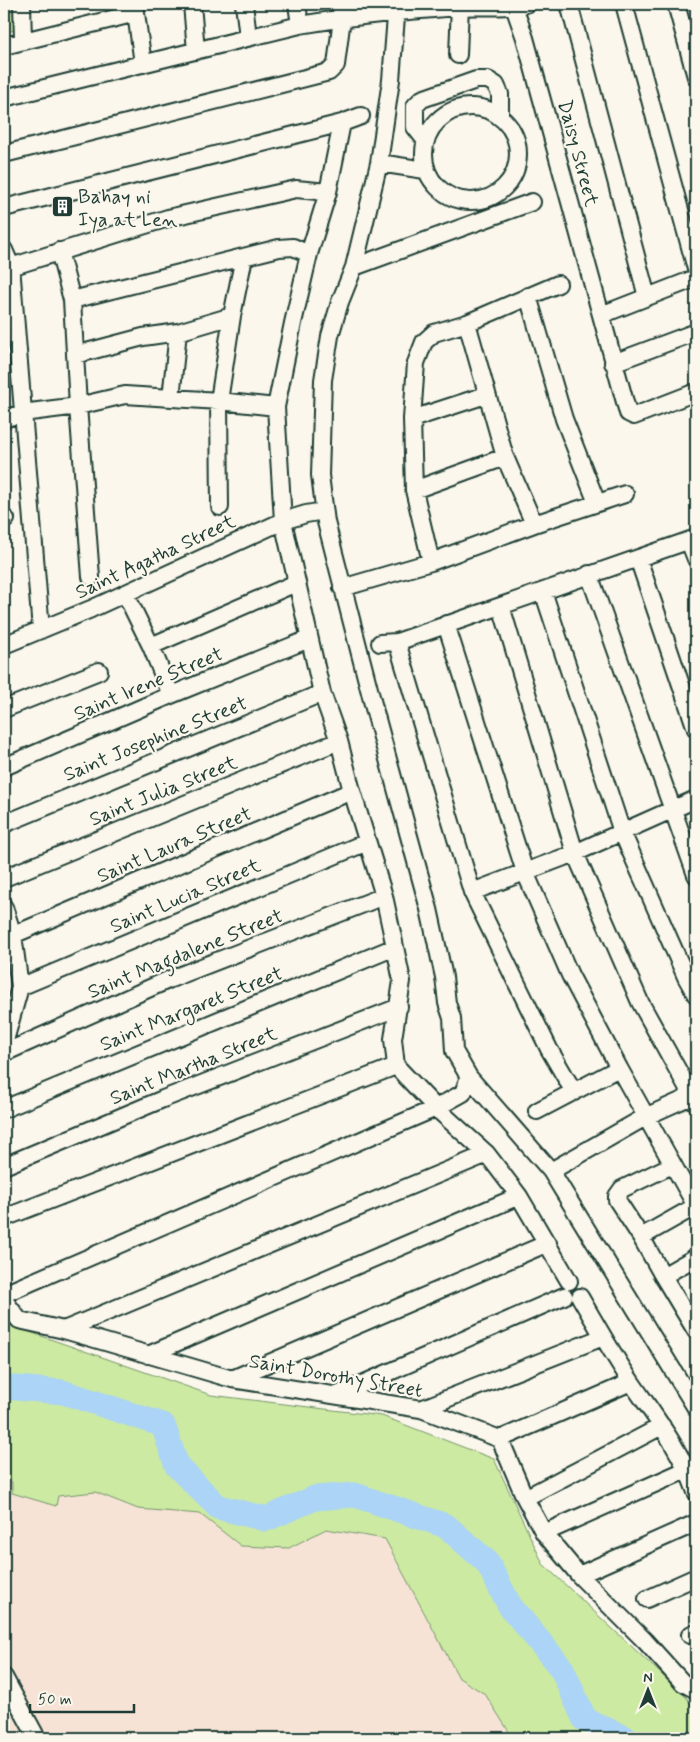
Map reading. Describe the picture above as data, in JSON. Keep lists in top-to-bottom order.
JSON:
{
  "streets": {
    "street": [
      "Daisy Street",
      "Saint Agatha Street",
      "Saint Irene Street",
      "Saint Josephine Street",
      "Saint Julia Street",
      "Saint Laura Street",
      "Saint Lucia Street",
      "Saint Magdalene Street",
      "Saint Margaret Street",
      "Saint Martha Street",
      "Saint Dorothy Street"
    ]
  },
  "places": {
    "building": ["Bahay ni Iya at Len"]
  },
  "scale_bar": "50 m",
  "north": "top"
}
